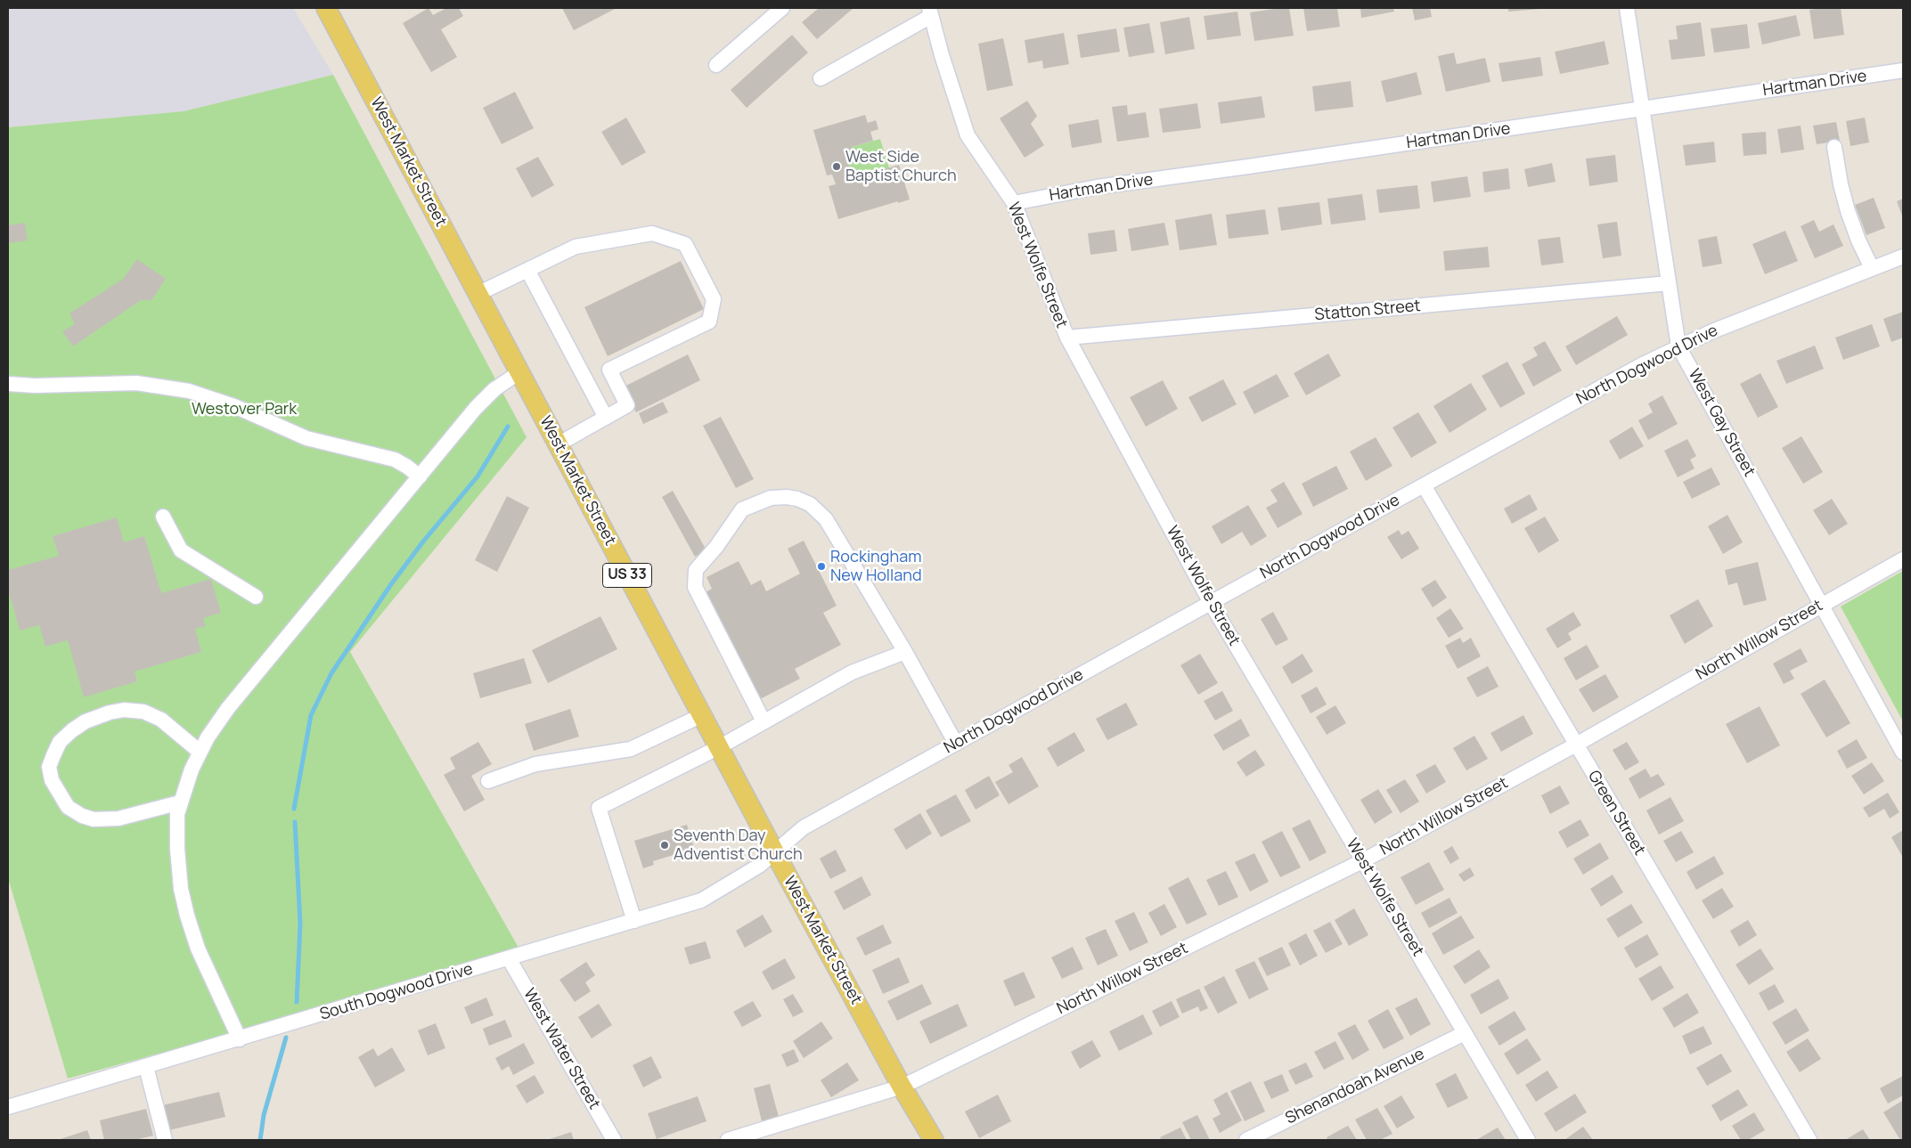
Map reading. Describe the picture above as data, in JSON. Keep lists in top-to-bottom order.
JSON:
{
  "streets": {
    "main road": ["West Market Street", "US 33"],
    "street": [
      "Hartman Drive",
      "West Wolfe Street",
      "Statton Street",
      "North Dogwood Drive",
      "West Gay Street",
      "North Willow Street",
      "Green Street",
      "South Dogwood Drive",
      "West Water Street",
      "Shenandoah Avenue"
    ]
  },
  "crossings": [
    ["Hartman Drive", "West Wolfe Street"],
    ["Hartman Drive", "West Gay Street"],
    ["West Market Street", "North Dogwood Drive"],
    ["West Market Street", "North Willow Street"],
    ["West Market Street", "South Dogwood Drive"],
    ["West Wolfe Street", "Statton Street"],
    ["West Wolfe Street", "North Dogwood Drive"],
    ["West Wolfe Street", "North Willow Street"],
    ["West Wolfe Street", "Shenandoah Avenue"],
    ["Statton Street", "West Gay Street"],
    ["North Dogwood Drive", "West Gay Street"],
    ["North Dogwood Drive", "Green Street"],
    ["North Dogwood Drive", "South Dogwood Drive"],
    ["West Gay Street", "North Willow Street"],
    ["North Willow Street", "Green Street"],
    ["South Dogwood Drive", "West Water Street"]
  ],
  "parks": ["Westover Park"],
  "places": ["West Side Baptist Church", "Rockingham New Holland", "Seventh Day Adventist Church"]
}
